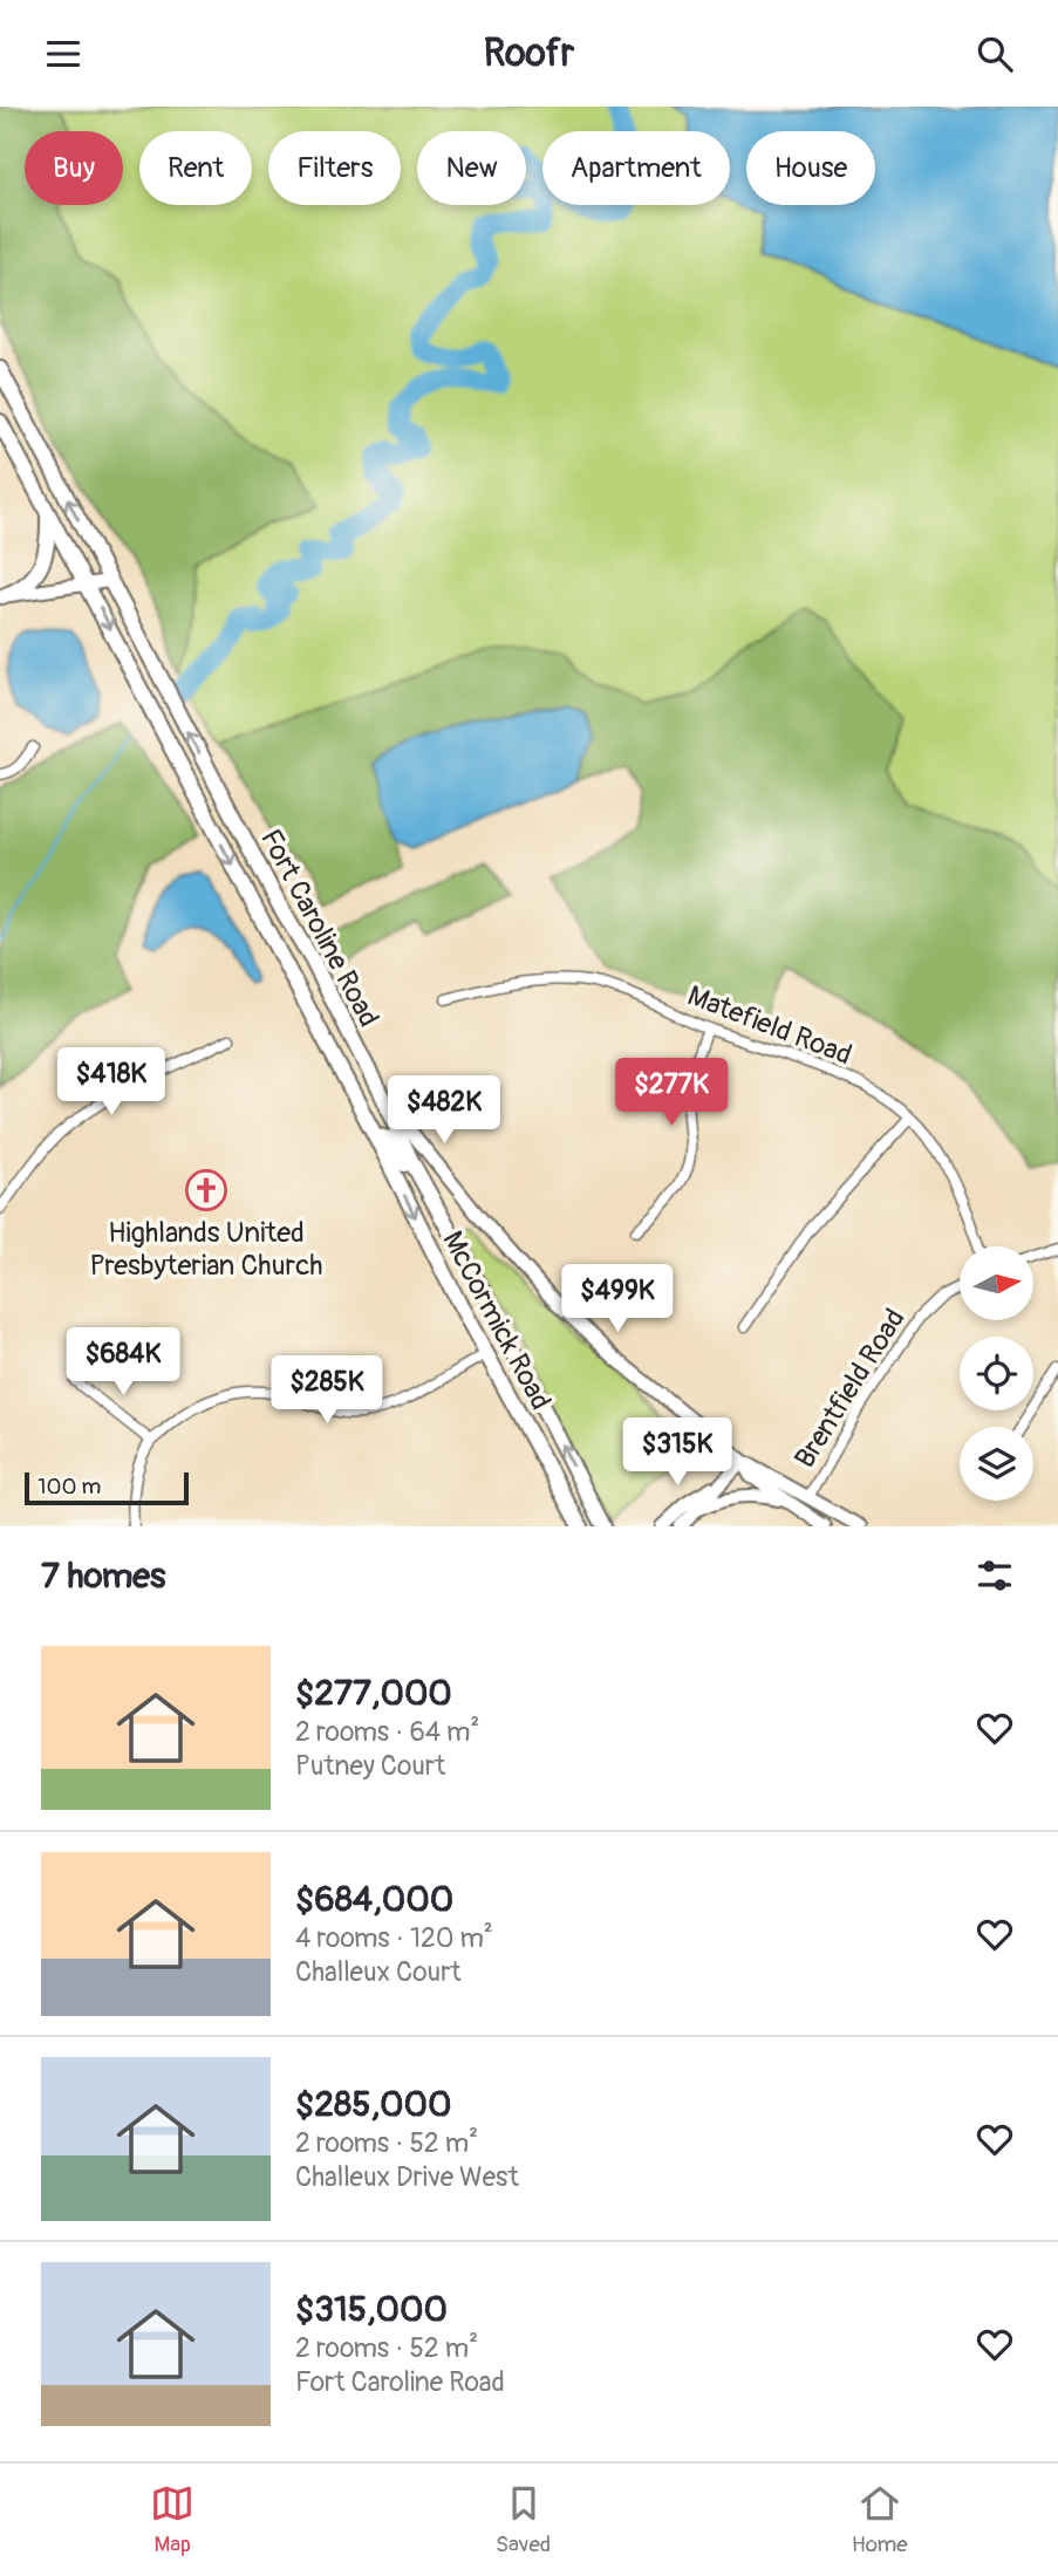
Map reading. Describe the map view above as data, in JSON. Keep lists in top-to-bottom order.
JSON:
{
  "streets": {
    "main road": ["Fort Caroline Road", "McCormick Road"],
    "street": ["Matefield Road", "Brentfield Road"]
  },
  "crossings": [
    ["Fort Caroline Road", "McCormick Road"],
    ["Fort Caroline Road", "Brentfield Road"]
  ],
  "places": {
    "church": ["Highlands United Presbyterian Church"]
  },
  "scale_bar": "100 m",
  "north": "right",
  "page": {
    "header": "Roofr",
    "chip": [
      "Buy",
      "Rent",
      "Filters",
      "New",
      "Apartment",
      "House"
    ],
    "price": [
      "$418K",
      "$277K",
      "$482K",
      "$499K",
      "$684K",
      "$285K",
      "$315K"
    ],
    "scale": "100 m",
    "heading": "7 homes",
    "list": [
      {
        "name": "$277,000",
        "note": "2 rooms · 64 m² · Putney Court"
      },
      {
        "name": "$684,000",
        "note": "4 rooms · 120 m² · Challeux Court"
      },
      {
        "name": "$285,000",
        "note": "2 rooms · 52 m² · Challeux Drive West"
      },
      {
        "name": "$315,000",
        "note": "2 rooms · 52 m² · Fort Caroline Road"
      }
    ],
    "tabs": ["Map", "Saved", "Home"]
  }
}
